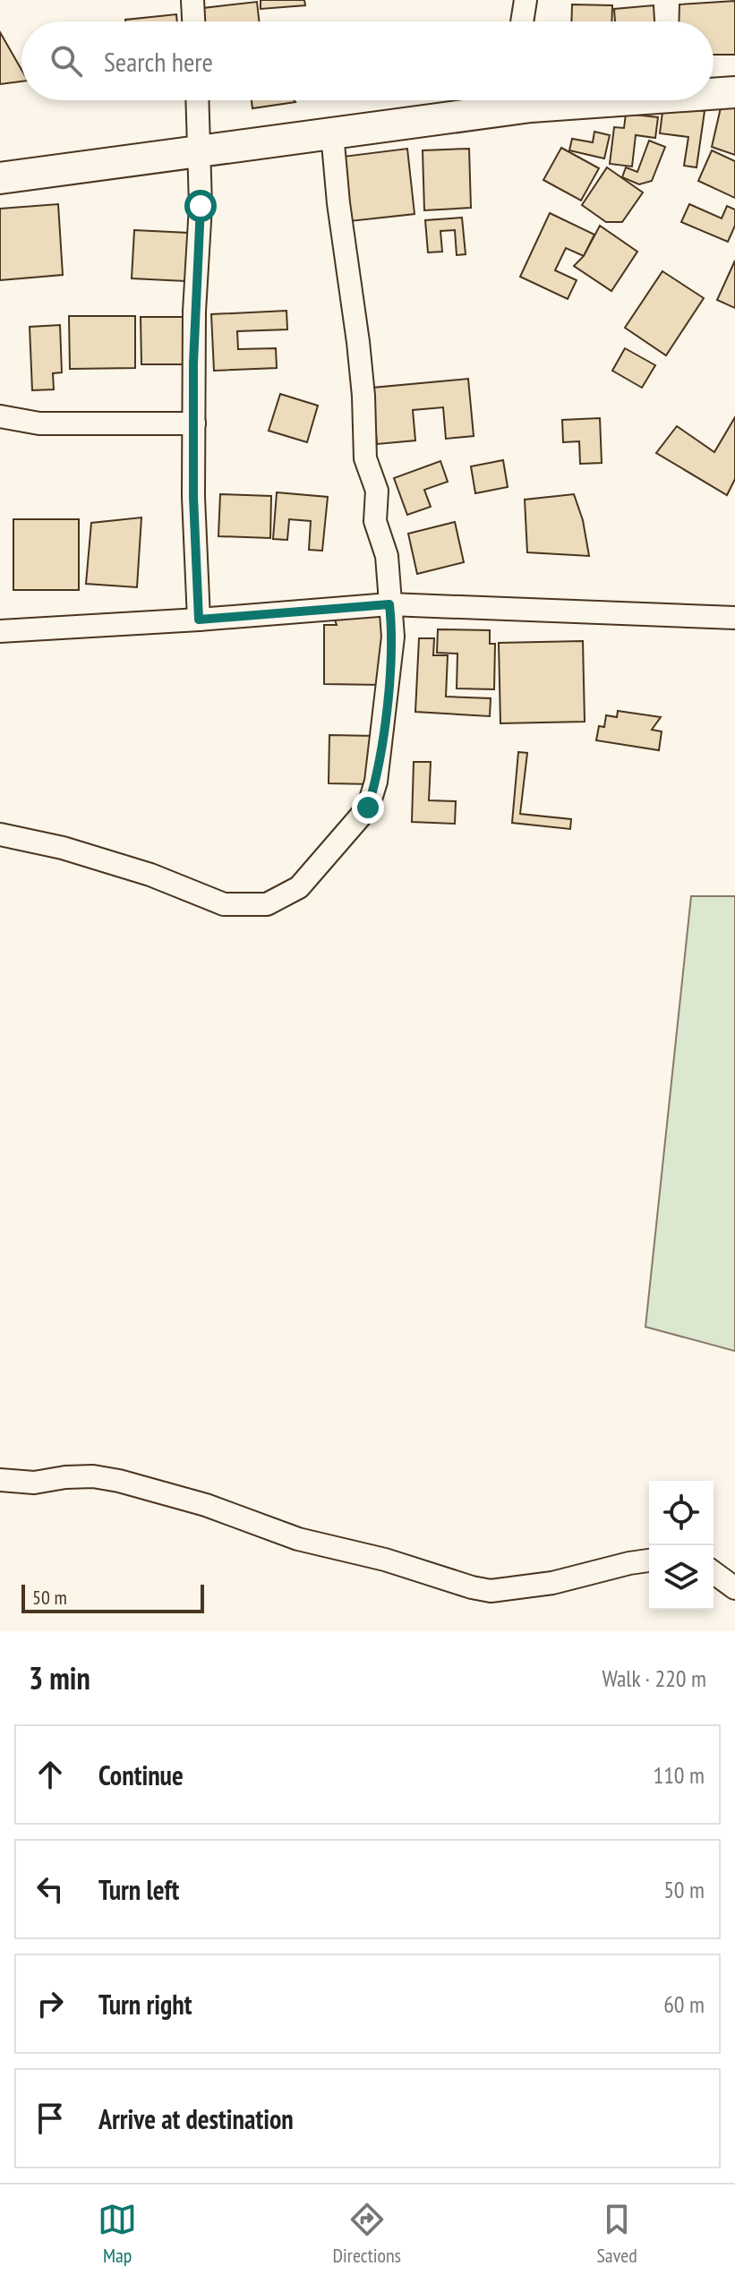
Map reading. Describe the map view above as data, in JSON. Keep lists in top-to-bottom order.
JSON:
{
  "scale_bar": "50 m",
  "page": {
    "search": "Search here",
    "scale": "50 m",
    "heading": ["3 min", "Walk · 220 m"],
    "list": [
      ["Continue", "110 m"],
      ["Turn left", "50 m"],
      ["Turn right", "60 m"],
      "Arrive at destination"
    ],
    "nav": ["Map", "Directions", "Saved"]
  }
}
